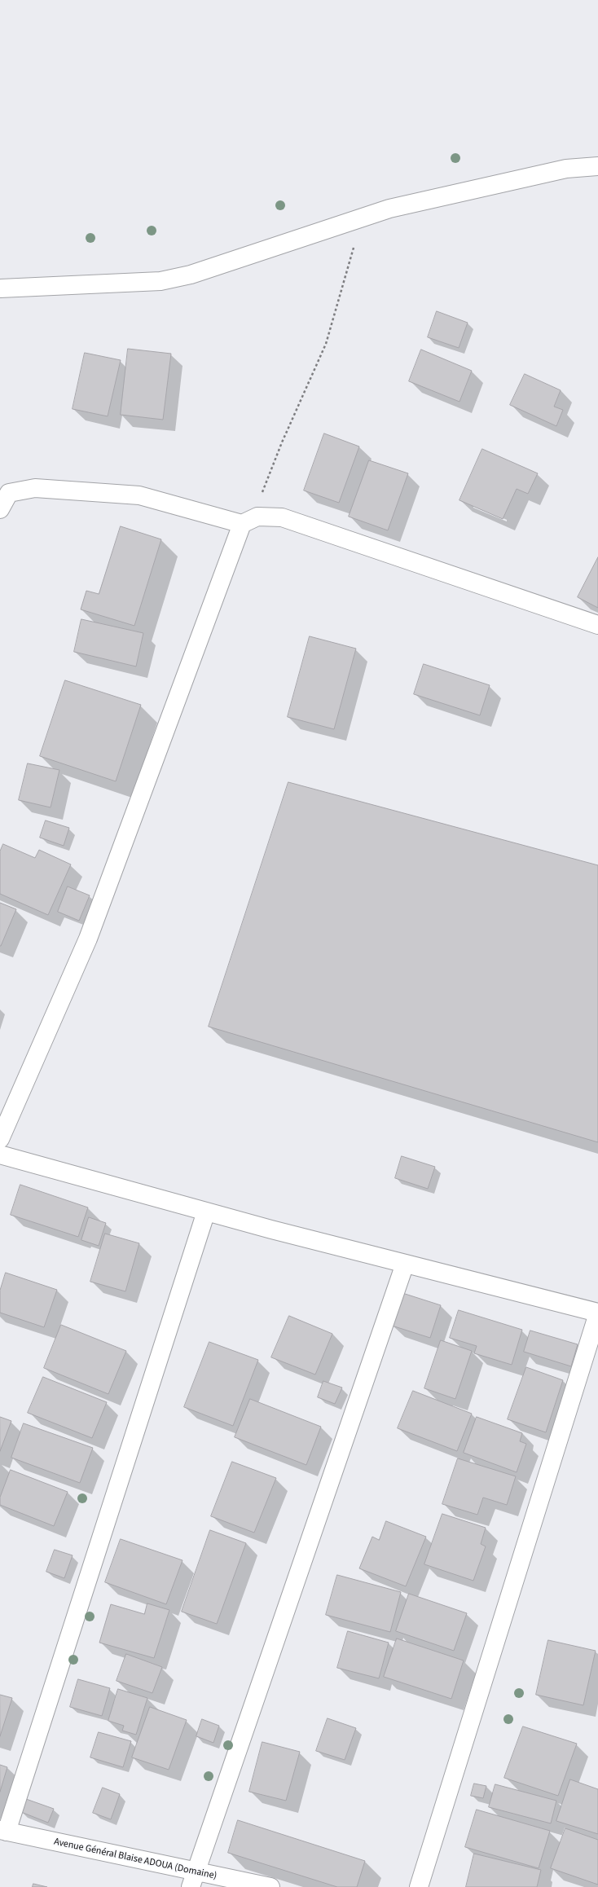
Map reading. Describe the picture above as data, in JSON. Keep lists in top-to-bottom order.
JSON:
{
  "streets": {
    "street": ["Avenue Général Blaise ADOUA (Domaine)"]
  }
}
